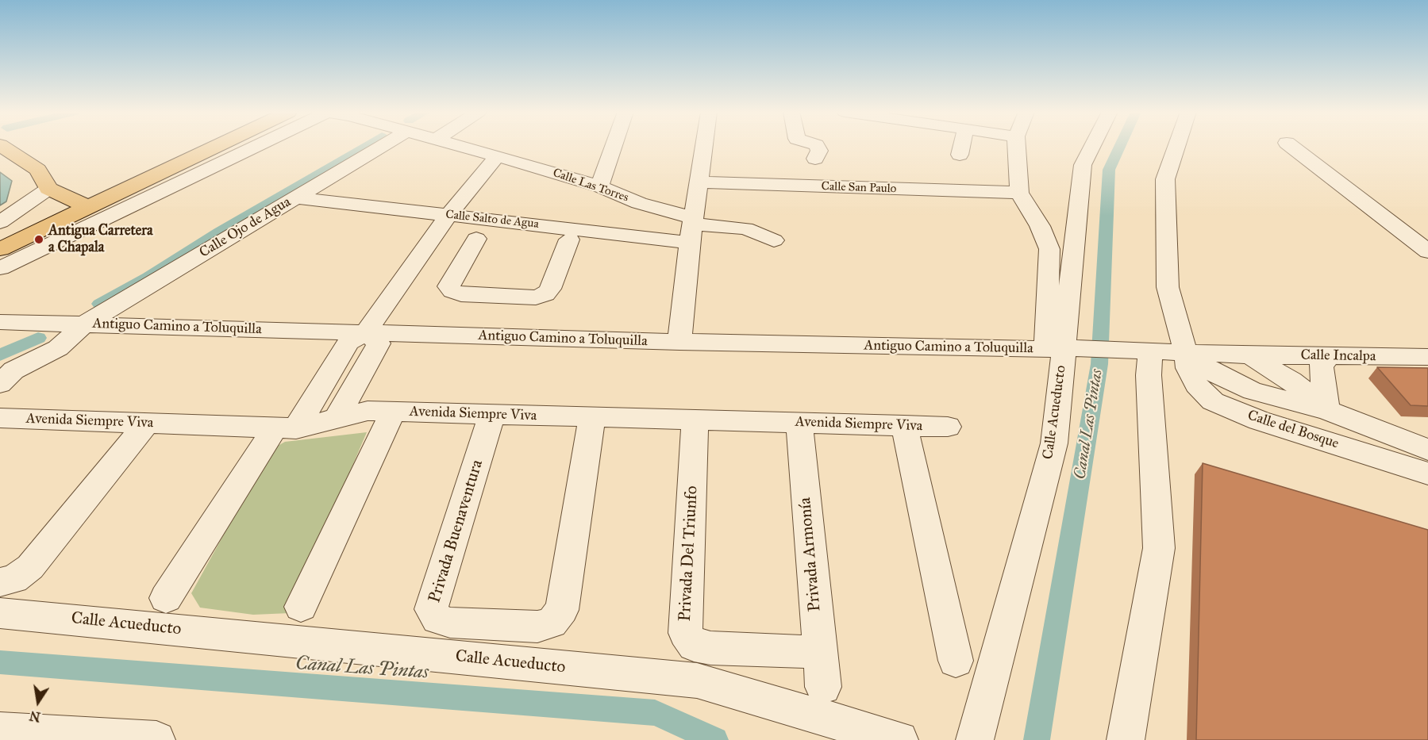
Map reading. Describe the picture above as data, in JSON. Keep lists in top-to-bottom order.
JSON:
{
  "streets": {
    "street": [
      "Calle Las Torres",
      "Calle San Paulo",
      "Calle Salto de Agua",
      "Calle Ojo de Agua",
      "Antiguo Camino a Toluquilla",
      "Calle Incalpa",
      "Calle Acueducto",
      "Avenida Siempre Viva",
      "Calle del Bosque",
      "Privada Buenaventura",
      "Privada Del Triunfo",
      "Privada Armonía"
    ]
  },
  "crossings": [
    ["Calle Las Torres", "Calle Salto de Agua"],
    ["Calle Salto de Agua", "Calle Ojo de Agua"],
    ["Calle Ojo de Agua", "Antiguo Camino a Toluquilla"],
    ["Antiguo Camino a Toluquilla", "Calle Acueducto"],
    ["Calle Incalpa", "Calle del Bosque"],
    ["Avenida Siempre Viva", "Privada Buenaventura"],
    ["Avenida Siempre Viva", "Privada Del Triunfo"],
    ["Avenida Siempre Viva", "Privada Armonía"],
    ["Privada Del Triunfo", "Privada Armonía"]
  ],
  "water": ["Canal Las Pintas"],
  "places": ["Antigua Carretera a Chapala"],
  "north": "bottom"
}
